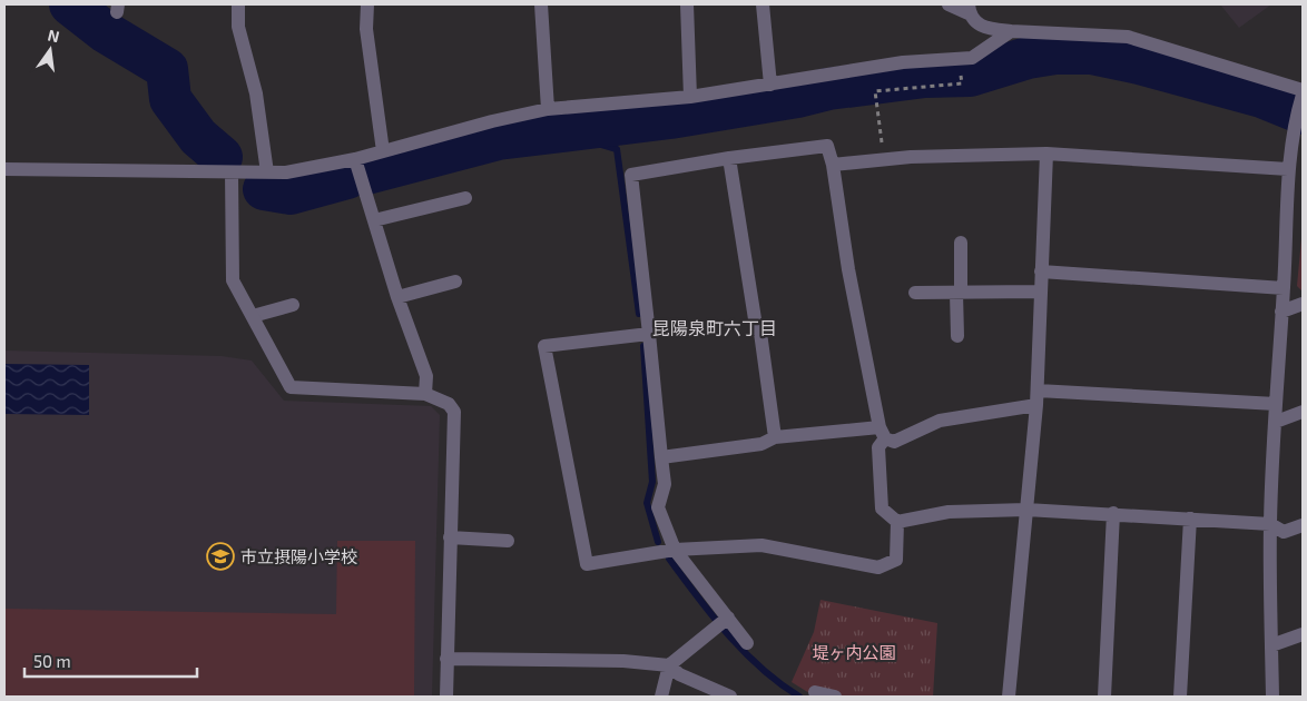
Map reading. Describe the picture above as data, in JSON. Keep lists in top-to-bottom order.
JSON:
{
  "districts": ["昆陽泉町六丁目"],
  "parks": ["堤ヶ内公園"],
  "places": {
    "school or university": ["市立摂陽小学校"]
  },
  "scale_bar": "50 m",
  "north": "top"
}
